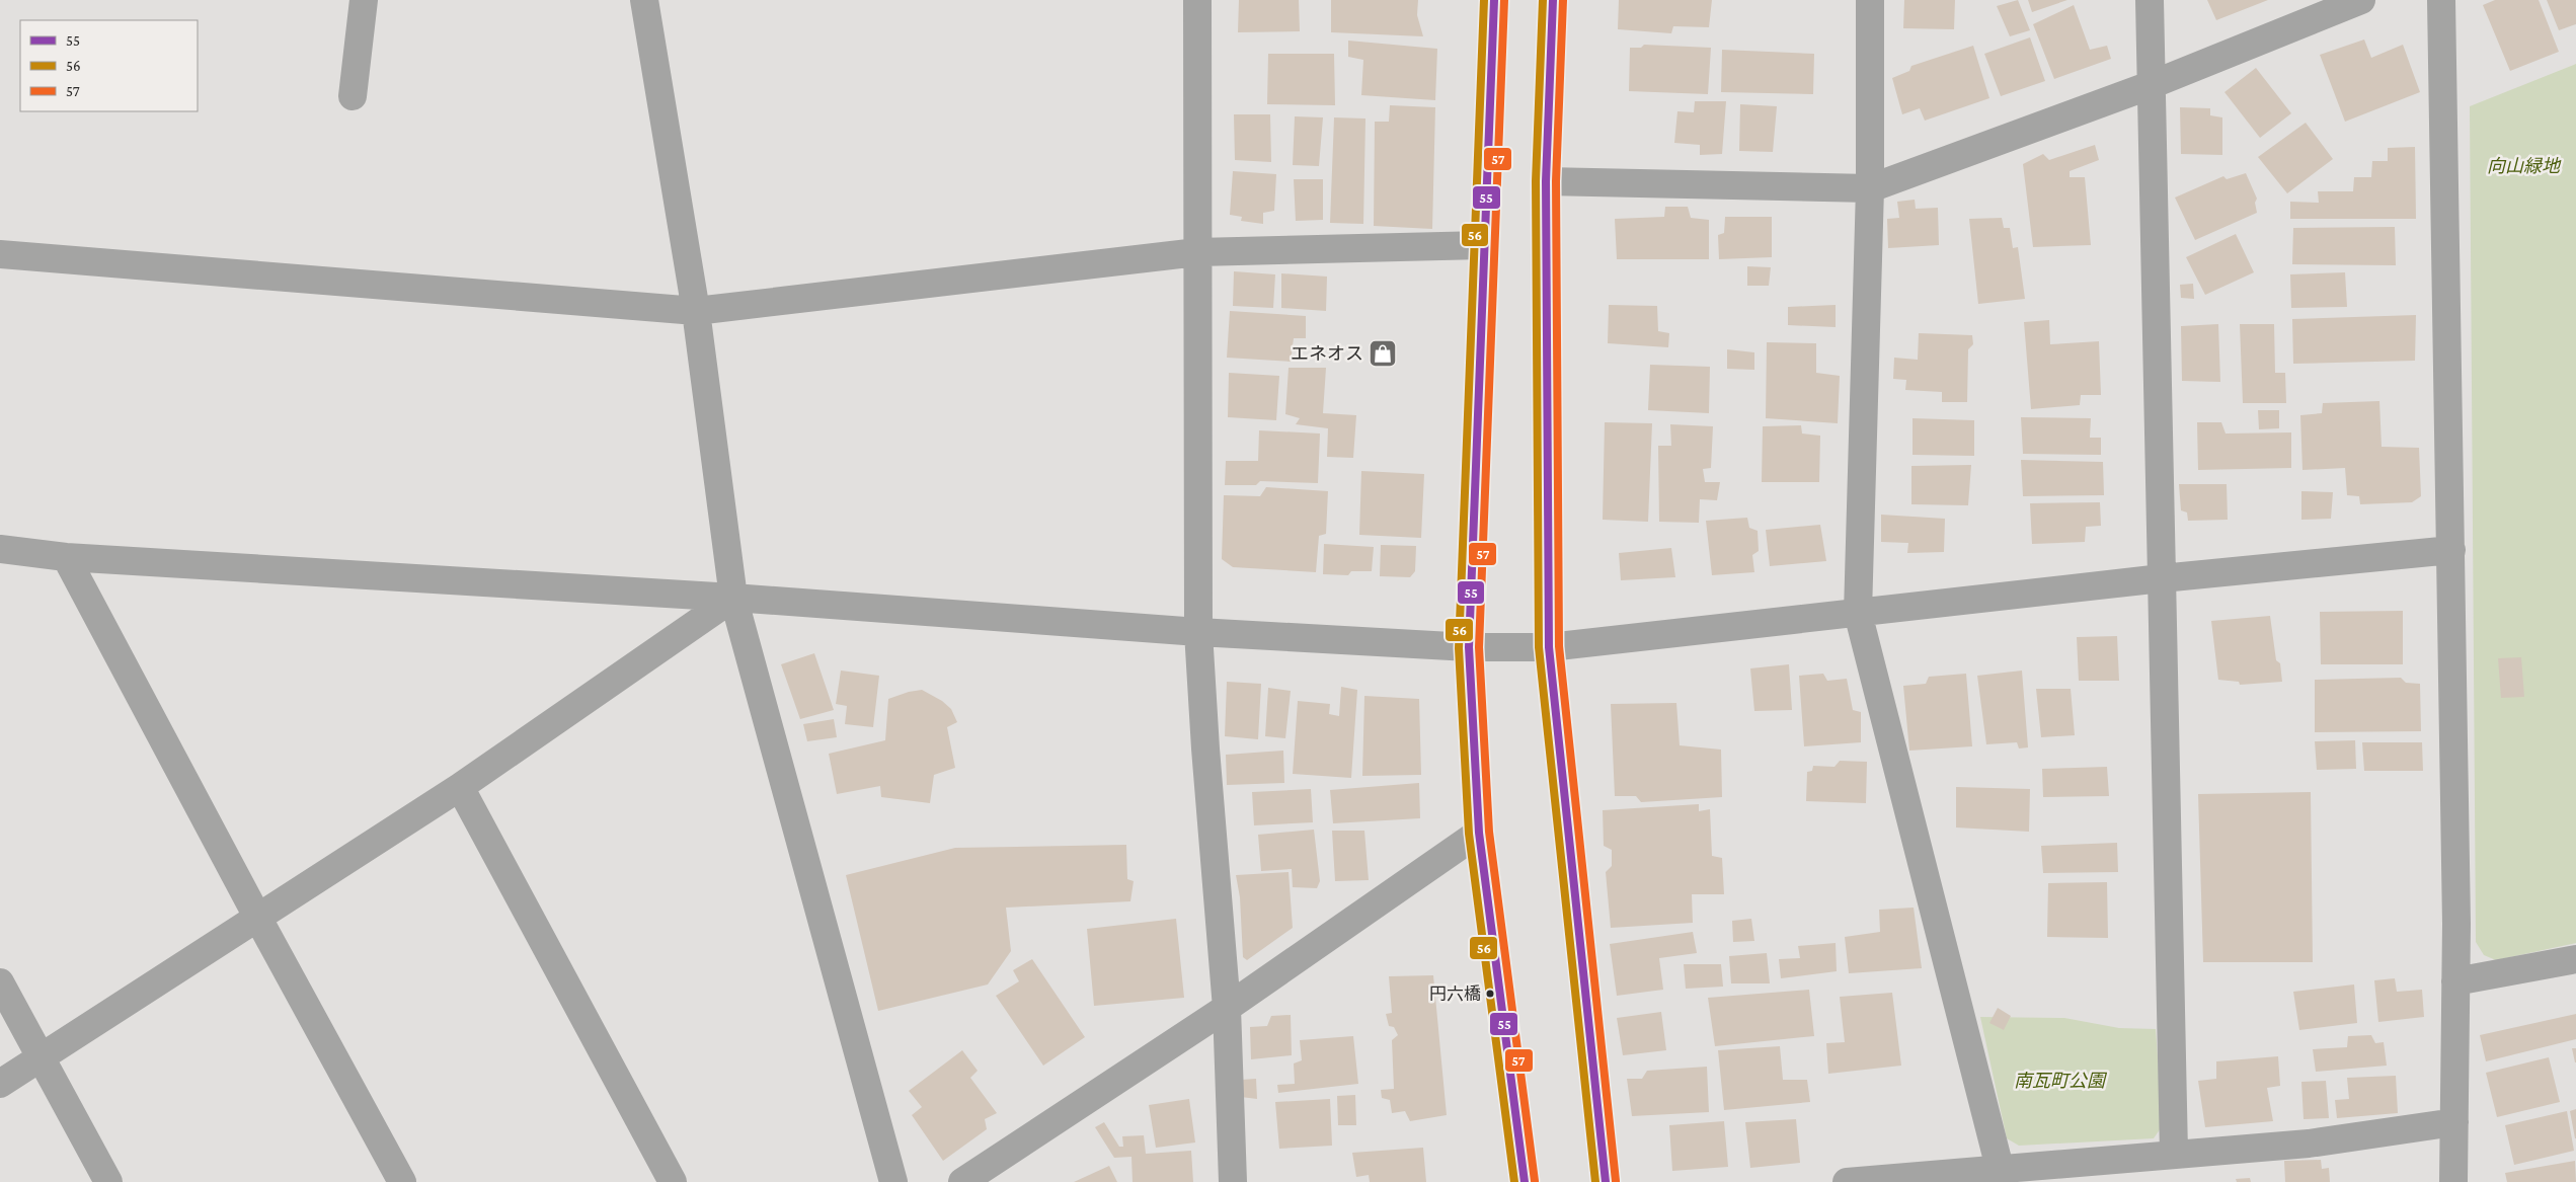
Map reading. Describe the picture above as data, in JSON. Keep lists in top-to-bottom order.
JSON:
{
  "parks": ["向山緑地", "南瓦町公園"],
  "places": {
    "shop": ["エネオス"],
    "other": ["円六橋"]
  },
  "lines": ["transit line 55", "transit line 56", "transit line 57"],
  "legend": ["55", "56", "57"]
}
